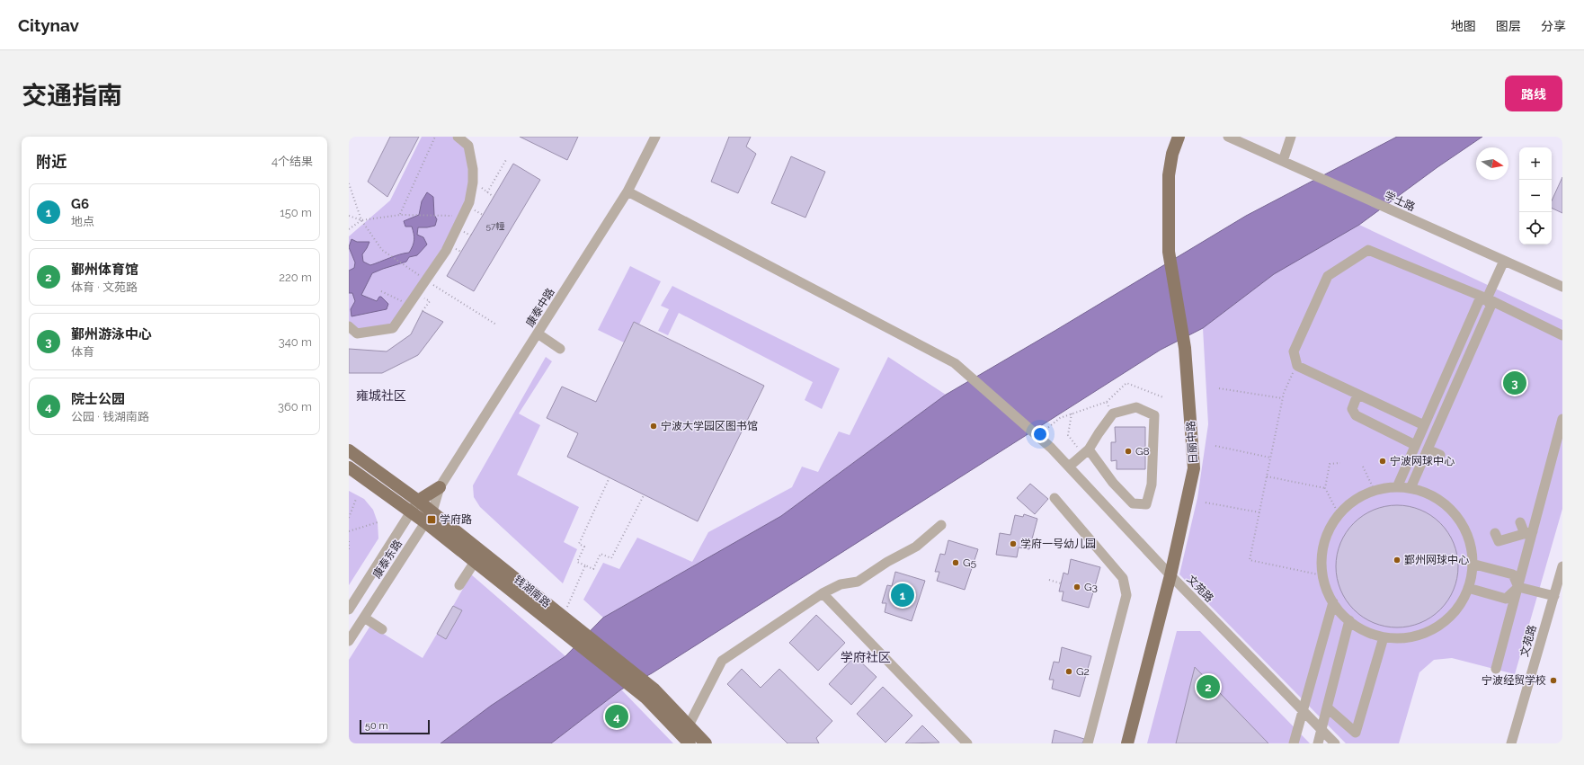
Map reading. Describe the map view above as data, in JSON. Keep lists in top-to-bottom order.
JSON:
{
  "streets": {
    "main road": ["日丽中路", "钱湖南路"],
    "street": [
      "学士路",
      "康泰中路",
      "康泰东路",
      "文苑路"
    ]
  },
  "crossings": [
    ["康泰中路", "康泰东路"],
    ["康泰中路", "文苑路"],
    ["日丽中路", "文苑路"],
    ["康泰东路", "钱湖南路"]
  ],
  "districts": ["雍城社区", "学府社区"],
  "places": {
    "other": [
      "宁波大学园区图书馆",
      "G8",
      "宁波网球中心",
      "学府一号幼儿园",
      "鄞州网球中心",
      "G5",
      "G3",
      "G2",
      "宁波经贸学校"
    ],
    "transit": ["学府路"]
  },
  "house_numbers": ["57幢"],
  "scale_bar": "50 m",
  "north": "right",
  "page": {
    "header": "Citynav",
    "nav": ["地图", "图层", "分享"],
    "title": "交通指南",
    "buttons": "路线",
    "heading": ["附近", "4个结果"],
    "map_buttons": ["+", "−"],
    "list": [
      {
        "mark": "1",
        "name": "G6",
        "note": "地点",
        "value": "150 m"
      },
      {
        "mark": "2",
        "name": "鄞州体育馆",
        "note": "体育 · 文苑路",
        "value": "220 m"
      },
      {
        "mark": "3",
        "name": "鄞州游泳中心",
        "note": "体育",
        "value": "340 m"
      },
      {
        "mark": "4",
        "name": "院士公园",
        "note": "公园 · 钱湖南路",
        "value": "360 m"
      }
    ],
    "pins": [
      "3",
      "1",
      "2",
      "4"
    ],
    "scale": "50 m"
  }
}
